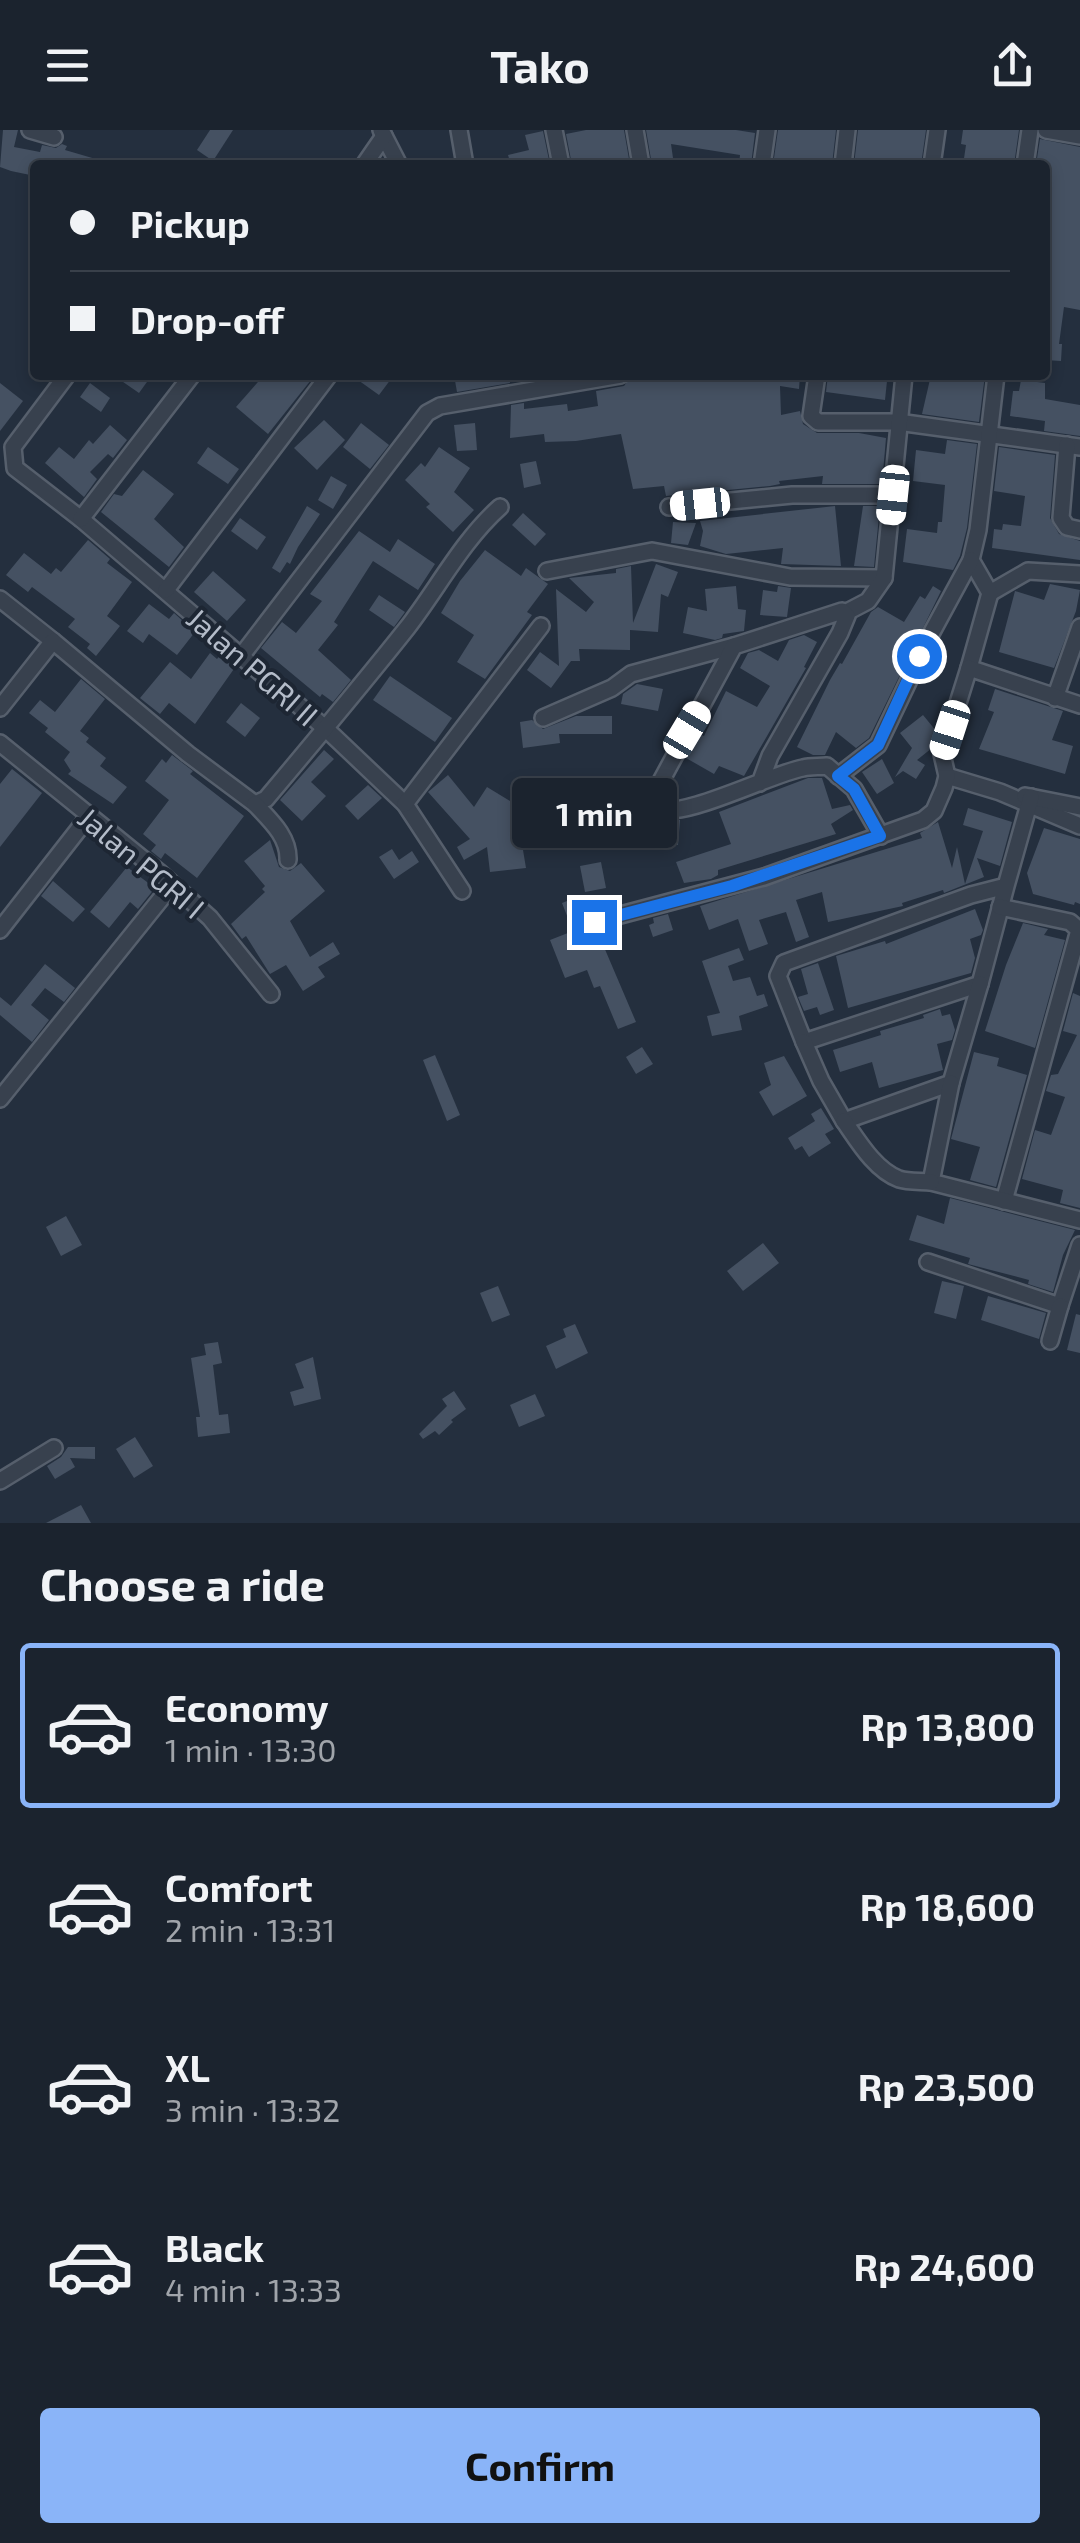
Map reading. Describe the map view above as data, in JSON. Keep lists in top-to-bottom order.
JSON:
{
  "streets": {
    "street": ["Jalan PGRI II", "Jalan PGRI I"]
  },
  "page": {
    "header": "Tako",
    "banner": ["Pickup", "Drop-off"],
    "bubble": "1 min",
    "heading": "Choose a ride",
    "list": [
      {
        "name": "Economy",
        "note": "1 min · 13:30",
        "value": "Rp 13,800"
      },
      {
        "name": "Comfort",
        "note": "2 min · 13:31",
        "value": "Rp 18,600"
      },
      {
        "name": "XL",
        "note": "3 min · 13:32",
        "value": "Rp 23,500"
      },
      {
        "name": "Black",
        "note": "4 min · 13:33",
        "value": "Rp 24,600"
      }
    ],
    "buttons": "Confirm"
  }
}
